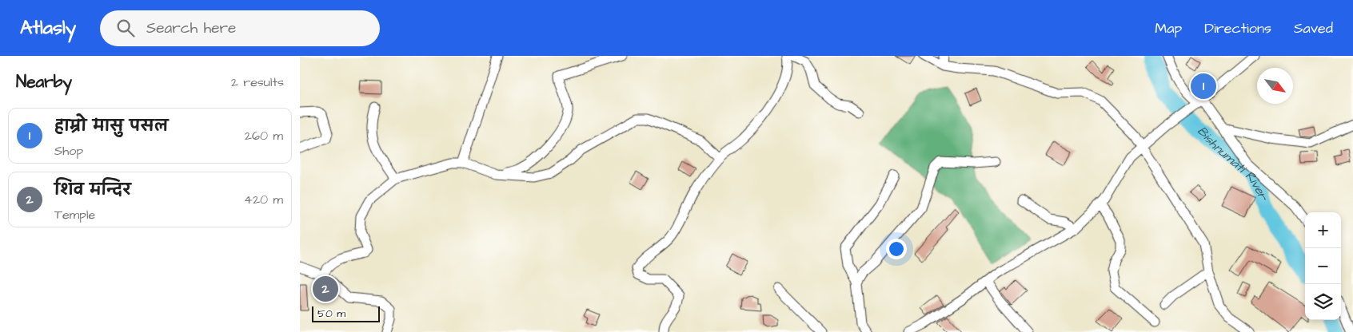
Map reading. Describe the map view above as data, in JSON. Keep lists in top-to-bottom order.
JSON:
{
  "water": ["Bishnumati River"],
  "scale_bar": "50 m",
  "north": "bottom right",
  "page": {
    "header": "Atlasly",
    "search": "Search here",
    "nav": ["Map", "Directions", "Saved"],
    "heading": ["Nearby", "2 results"],
    "pins": ["1", "2"],
    "list": [
      {
        "mark": "1",
        "name": "हाम्रो मासु पसल",
        "note": "Shop",
        "value": "260 m"
      },
      {
        "mark": "2",
        "name": "शिव मन्दिर",
        "note": "Temple",
        "value": "420 m"
      }
    ],
    "map_buttons": ["+", "−"],
    "scale": "50 m"
  }
}
